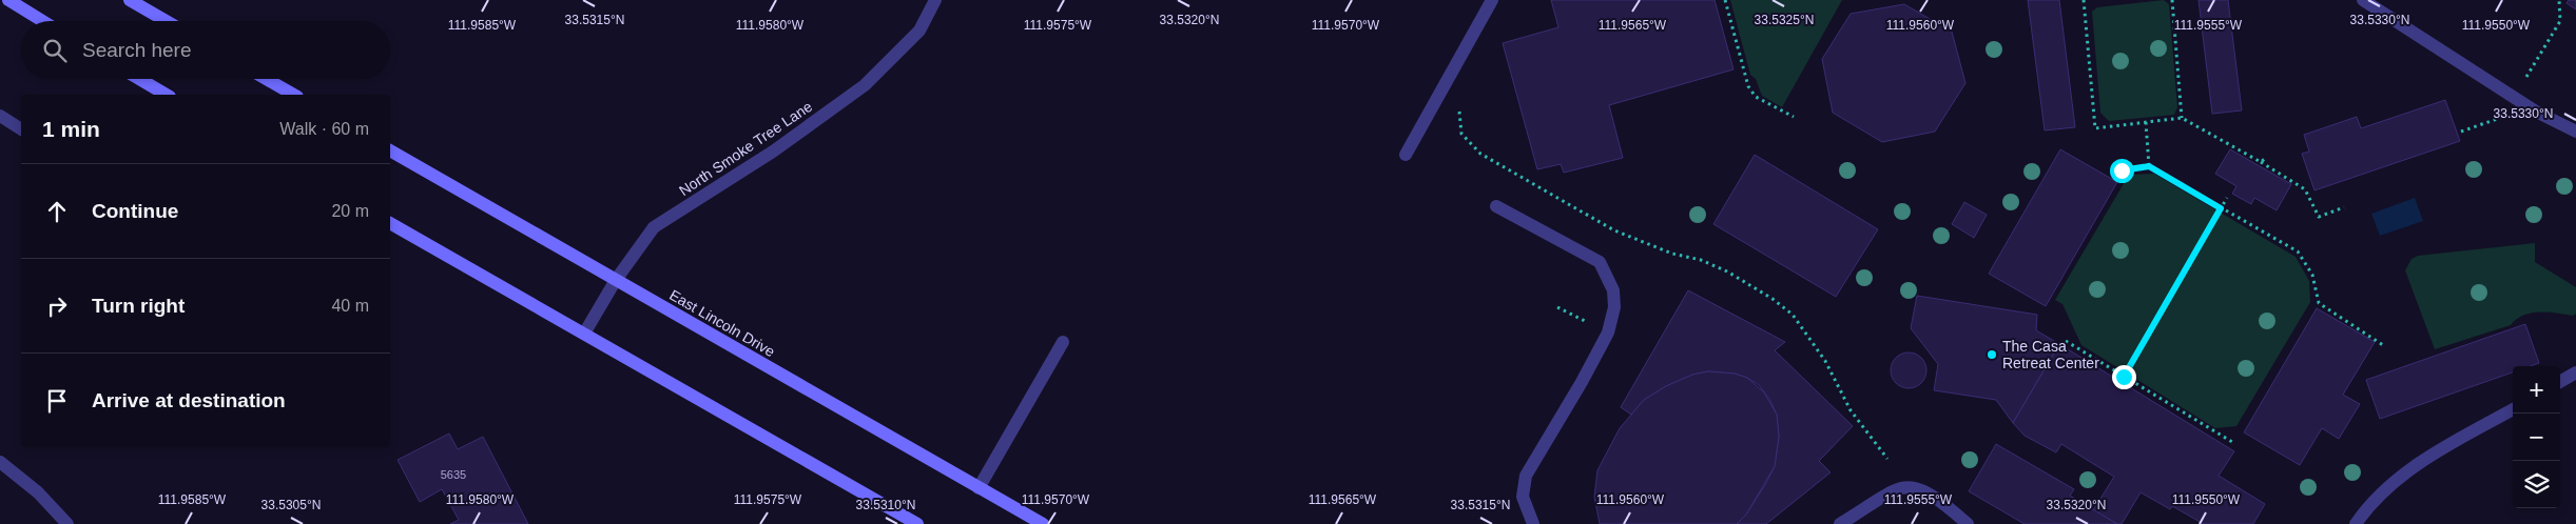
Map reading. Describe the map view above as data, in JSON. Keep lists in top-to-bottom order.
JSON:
{
  "streets": {
    "main road": ["East Lincoln Drive"],
    "street": ["North Smoke Tree Lane"]
  },
  "crossings": [
    ["North Smoke Tree Lane", "East Lincoln Drive"]
  ],
  "places": ["The Casa Retreat Center"],
  "house_numbers": ["5635"],
  "page": {
    "search": "Search here",
    "heading": ["1 min", "Walk · 60 m"],
    "list": [
      ["Continue", "20 m"],
      ["Turn right", "40 m"],
      "Arrive at destination"
    ],
    "map_buttons": ["+", "−"]
  },
  "coordinates": [
    "33.5325°N",
    "33.5315°N",
    "33.5320°N",
    "33.5330°N",
    "111.9550°W",
    "111.9585°W",
    "111.9580°W",
    "111.9575°W",
    "111.9570°W",
    "111.9565°W",
    "111.9560°W",
    "111.9555°W",
    "33.5305°N",
    "33.5310°N"
  ]
}
